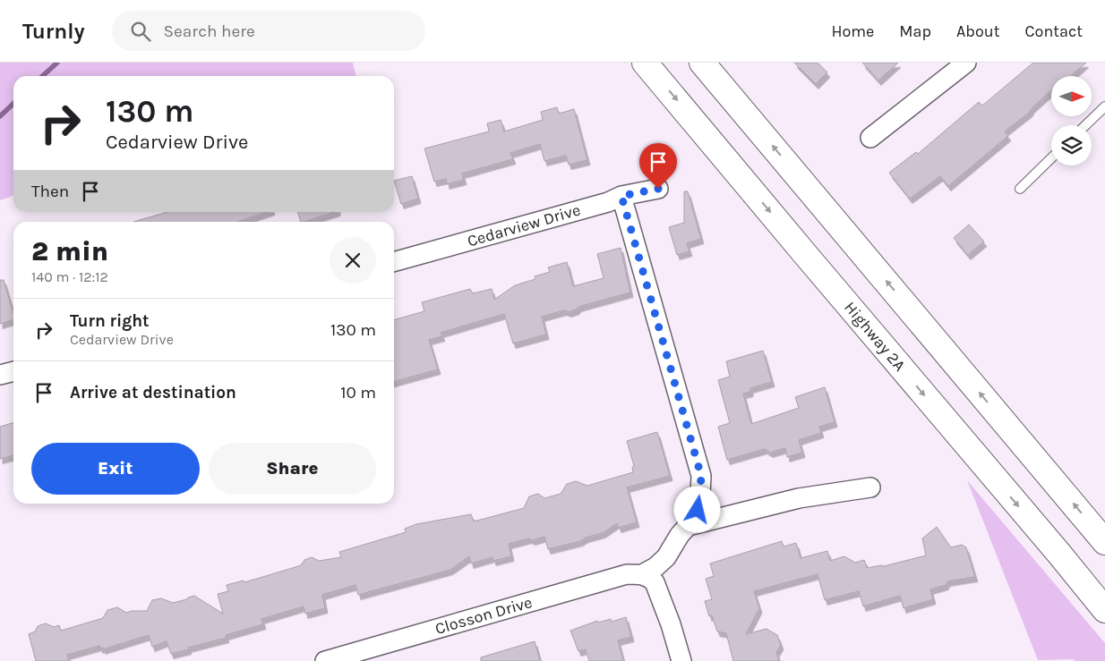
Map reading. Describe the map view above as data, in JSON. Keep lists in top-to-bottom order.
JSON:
{
  "streets": {
    "highway": ["Highway 2A"],
    "street": ["Cedarview Drive", "Closson Drive"]
  },
  "north": "right",
  "page": {
    "header": "Turnly",
    "search": "Search here",
    "nav": [
      "Home",
      "Map",
      "About",
      "Contact"
    ],
    "turn": ["130 m", "Cedarview Drive"],
    "then": "Then",
    "heading": ["2 min", "140 m · 12:12"],
    "list": [
      {
        "name": "Turn right",
        "note": "Cedarview Drive",
        "value": "130 m"
      },
      {
        "name": "Arrive at destination",
        "value": "10 m"
      }
    ],
    "buttons": ["Exit", "Share"]
  }
}
